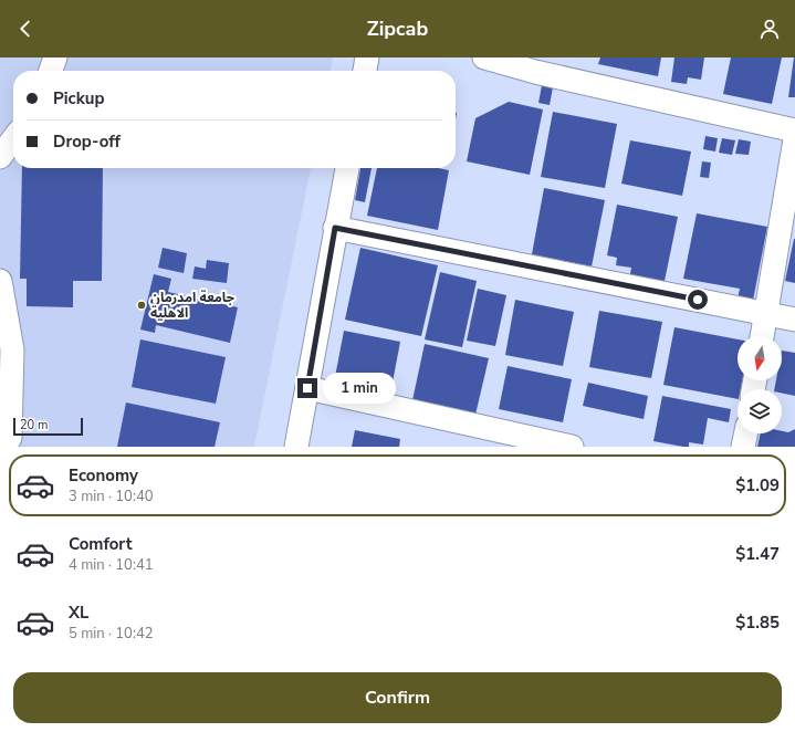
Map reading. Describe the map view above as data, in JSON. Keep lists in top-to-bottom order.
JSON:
{
  "places": ["جامعة امدرمان الاهلية"],
  "scale_bar": "20 m",
  "north": "bottom",
  "page": {
    "header": "Zipcab",
    "banner": ["Pickup", "Drop-off"],
    "bubble": "1 min",
    "scale": "20 m",
    "list": [
      {
        "name": "Economy",
        "note": "3 min · 10:40",
        "value": "$1.09"
      },
      {
        "name": "Comfort",
        "note": "4 min · 10:41",
        "value": "$1.47"
      },
      {
        "name": "XL",
        "note": "5 min · 10:42",
        "value": "$1.85"
      }
    ],
    "buttons": "Confirm"
  }
}
